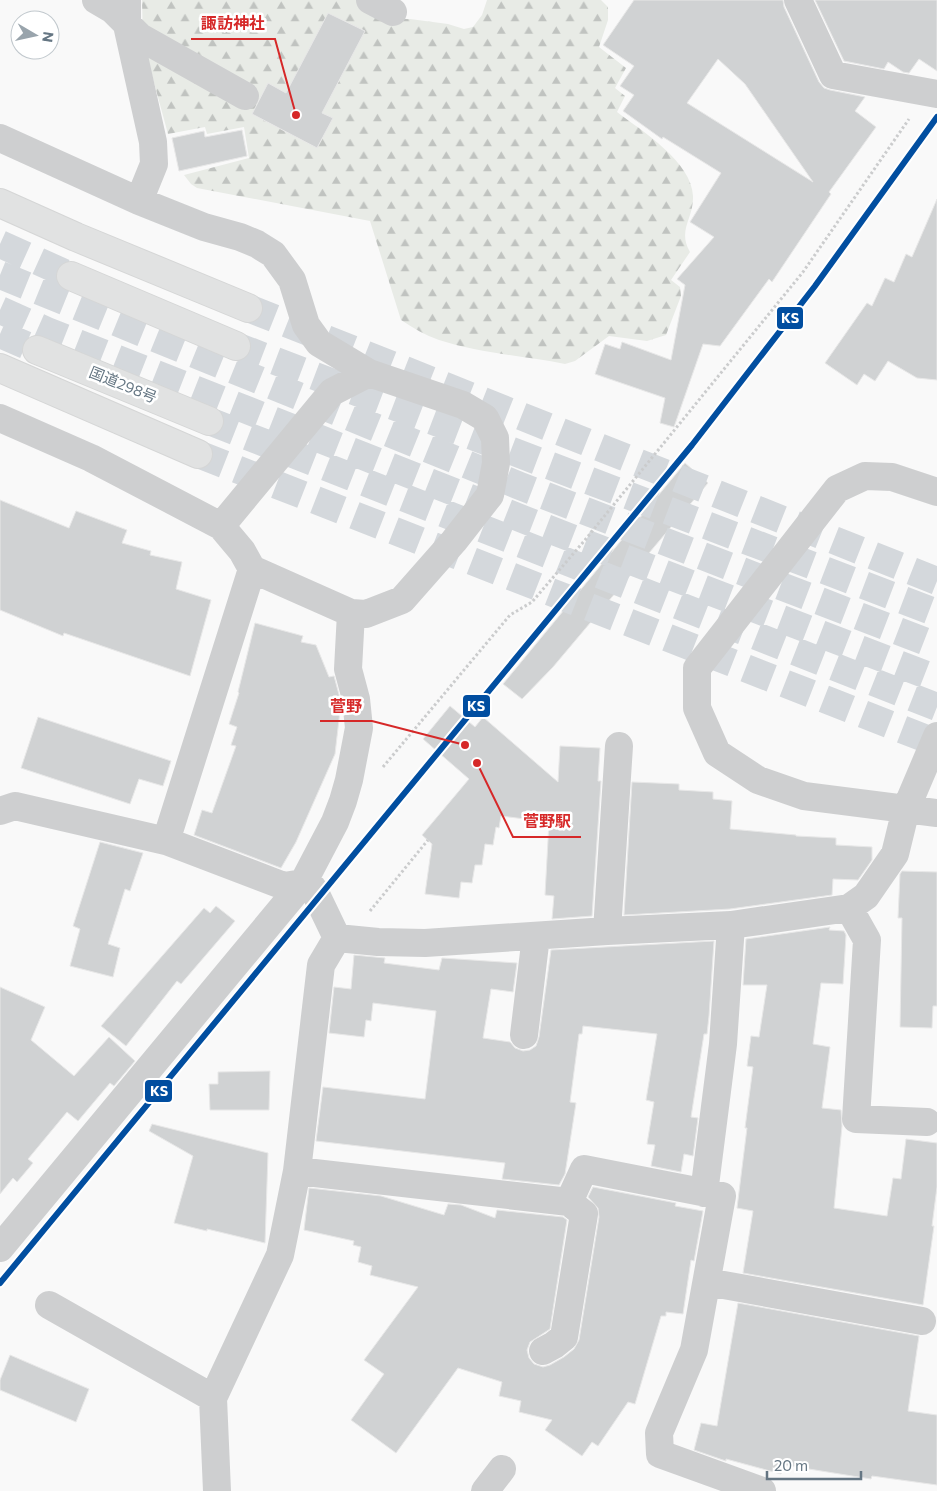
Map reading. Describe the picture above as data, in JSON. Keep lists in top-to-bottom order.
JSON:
{
  "streets": {
    "highway": ["国道298号"]
  },
  "places": ["諏訪神社", "菅野", "菅野駅"],
  "lines": ["transit line KS"],
  "scale_bar": "20 m",
  "north": "right"
}
